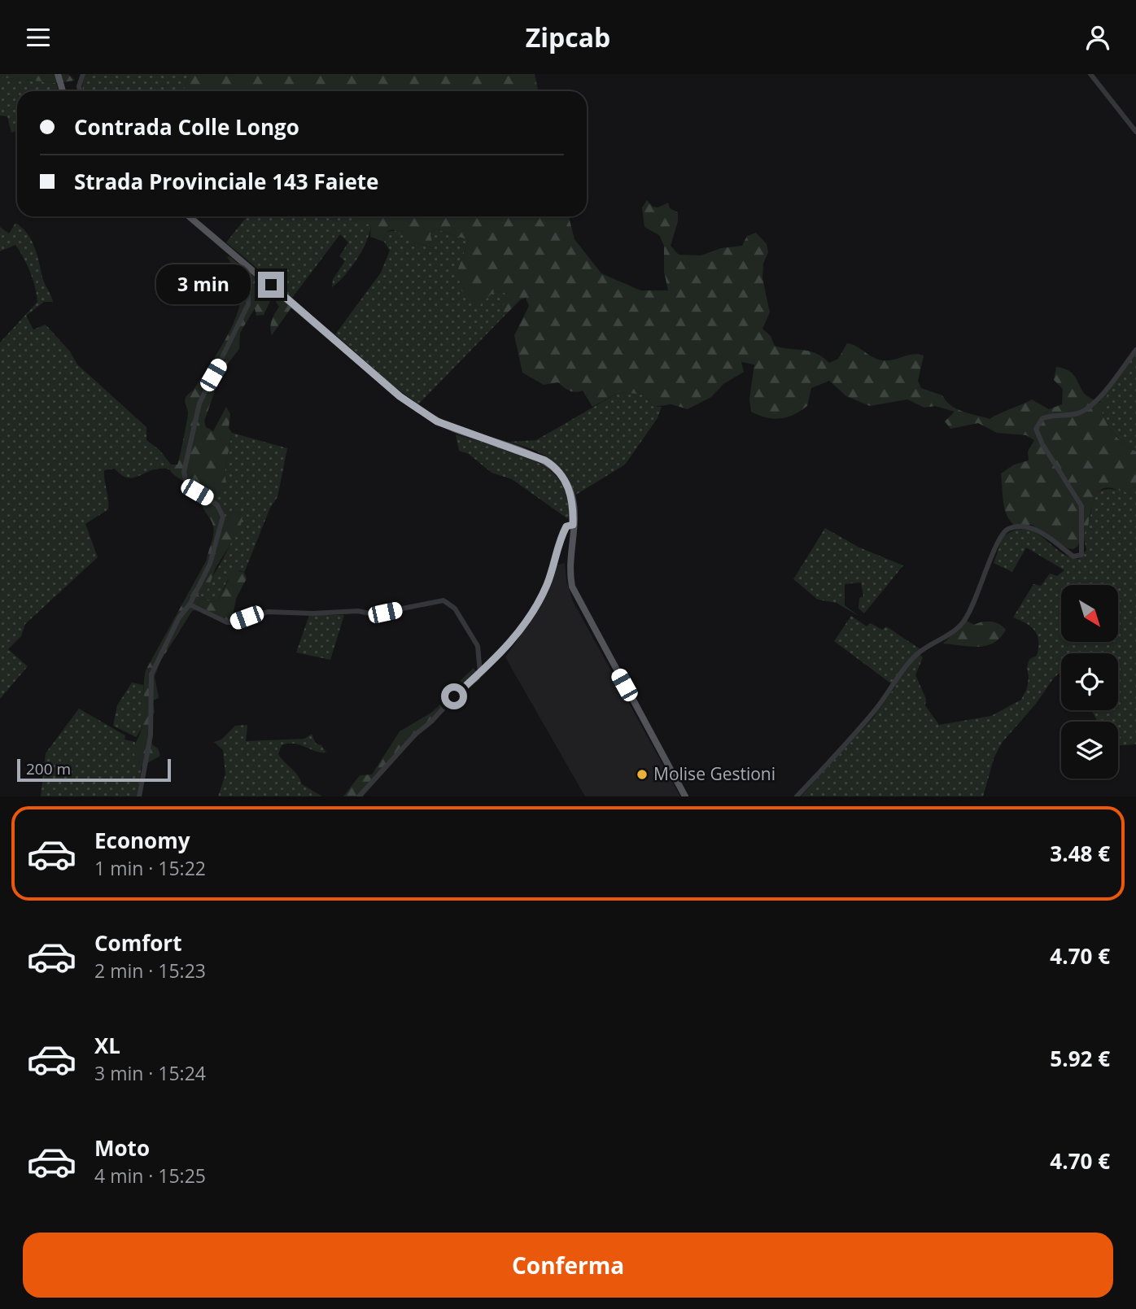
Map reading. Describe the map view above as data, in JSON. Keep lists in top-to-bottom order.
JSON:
{
  "places": ["Molise Gestioni"],
  "scale_bar": "200 m",
  "north": "bottom right",
  "page": {
    "header": "Zipcab",
    "banner": ["Contrada Colle Longo", "Strada Provinciale 143 Faiete"],
    "bubble": "3 min",
    "scale": "200 m",
    "list": [
      {
        "name": "Economy",
        "note": "1 min · 15:22",
        "value": "3.48 €"
      },
      {
        "name": "Comfort",
        "note": "2 min · 15:23",
        "value": "4.70 €"
      },
      {
        "name": "XL",
        "note": "3 min · 15:24",
        "value": "5.92 €"
      },
      {
        "name": "Moto",
        "note": "4 min · 15:25",
        "value": "4.70 €"
      }
    ],
    "buttons": "Conferma"
  }
}
